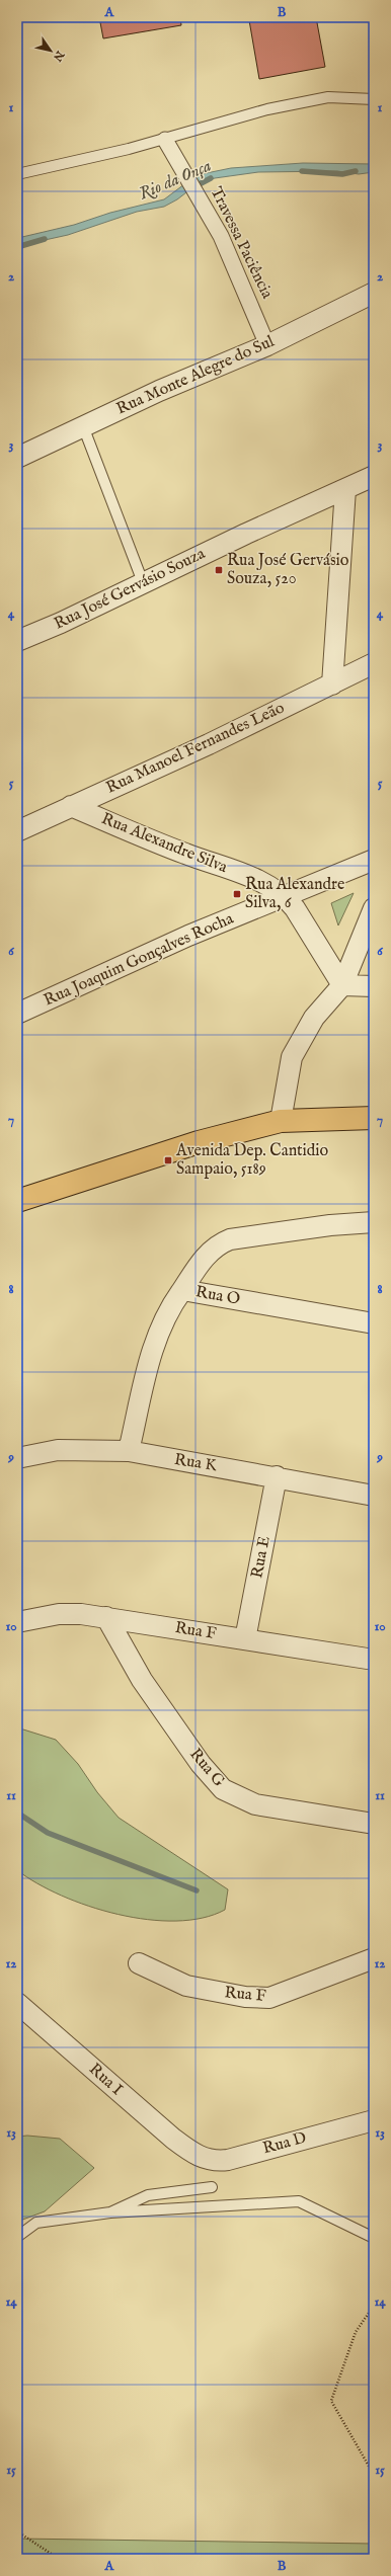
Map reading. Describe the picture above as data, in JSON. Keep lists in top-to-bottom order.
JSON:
{
  "streets": {
    "street": [
      "Travessa Paciência",
      "Rua Monte Alegre do Sul",
      "Rua José Gervásio Souza",
      "Rua Manoel Fernandes Leão",
      "Rua Alexandre Silva",
      "Rua Joaquim Gonçalves Rocha",
      "Rua O",
      "Rua K",
      "Rua E",
      "Rua F",
      "Rua G",
      "Rua I",
      "Rua D"
    ]
  },
  "crossings": [
    ["Travessa Paciência", "Rua Monte Alegre do Sul"],
    ["Rua Manoel Fernandes Leão", "Rua Alexandre Silva"],
    ["Rua Alexandre Silva", "Rua Joaquim Gonçalves Rocha"],
    ["Rua O", "Rua K"],
    ["Rua K", "Rua E"],
    ["Rua E", "Rua F"],
    ["Rua F", "Rua G"],
    ["Rua I", "Rua D"]
  ],
  "water": ["Rio da Onça"],
  "places": {
    "transit": ["Rua José Gervásio Souza, 520", "Rua Alexandre Silva, 6", "Avenida Dep. Cantidio Sampaio, 5189"]
  },
  "north": "bottom right",
  "grid": {
    "columns": ["A", "B"],
    "rows": [
      "1",
      "2",
      "3",
      "4",
      "5",
      "6",
      "7",
      "8",
      "9",
      "10",
      "11",
      "12",
      "13",
      "14",
      "15"
    ]
  }
}
